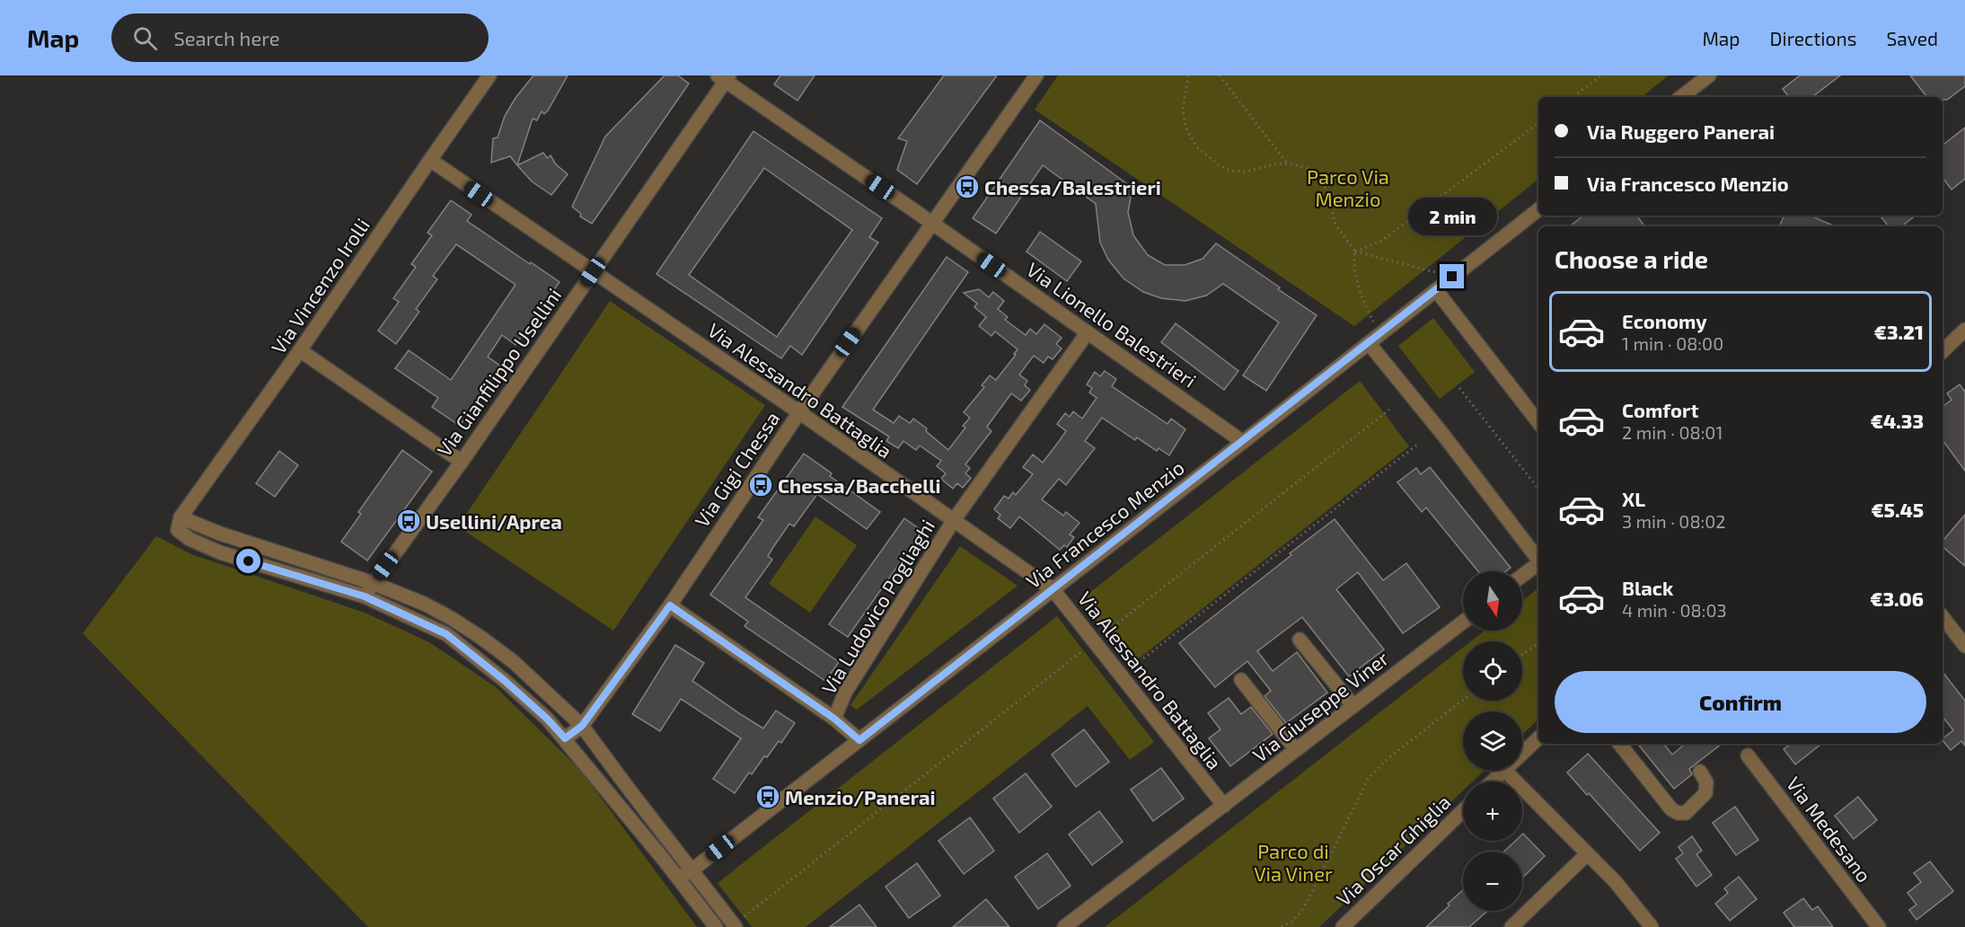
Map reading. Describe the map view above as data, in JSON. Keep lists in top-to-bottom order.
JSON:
{
  "streets": {
    "street": [
      "Via Vincenzo Irolli",
      "Via Lionello Balestrieri",
      "Via Gianfilippo Usellini",
      "Via Alessandro Battaglia",
      "Via Gigi Chessa",
      "Via Francesco Menzio",
      "Via Ludovico Pogliaghi",
      "Via Giuseppe Viner",
      "Via Medesano",
      "Via Oscar Ghiglia"
    ]
  },
  "crossings": [
    ["Via Vincenzo Irolli", "Via Alessandro Battaglia"],
    ["Via Lionello Balestrieri", "Via Gianfilippo Usellini"],
    ["Via Lionello Balestrieri", "Via Gigi Chessa"],
    ["Via Lionello Balestrieri", "Via Francesco Menzio"],
    ["Via Lionello Balestrieri", "Via Ludovico Pogliaghi"],
    ["Via Gianfilippo Usellini", "Via Alessandro Battaglia"],
    ["Via Alessandro Battaglia", "Via Gigi Chessa"],
    ["Via Alessandro Battaglia", "Via Francesco Menzio"],
    ["Via Alessandro Battaglia", "Via Ludovico Pogliaghi"],
    ["Via Alessandro Battaglia", "Via Giuseppe Viner"]
  ],
  "parks": ["Parco Via Menzio", "Parco di Via Viner"],
  "places": {
    "bus stop": [
      "Chessa/Balestrieri",
      "Chessa/Bacchelli",
      "Usellini/Aprea",
      "Menzio/Panerai"
    ]
  },
  "north": "bottom",
  "page": {
    "header": "Map",
    "search": "Search here",
    "nav": ["Map", "Directions", "Saved"],
    "banner": ["Via Ruggero Panerai", "Via Francesco Menzio"],
    "bubble": "2 min",
    "heading": "Choose a ride",
    "list": [
      {
        "name": "Economy",
        "note": "1 min · 08:00",
        "value": "€3.21"
      },
      {
        "name": "Comfort",
        "note": "2 min · 08:01",
        "value": "€4.33"
      },
      {
        "name": "XL",
        "note": "3 min · 08:02",
        "value": "€5.45"
      },
      {
        "name": "Black",
        "note": "4 min · 08:03",
        "value": "€3.06"
      }
    ],
    "map_buttons": ["+", "−"],
    "buttons": "Confirm"
  }
}
